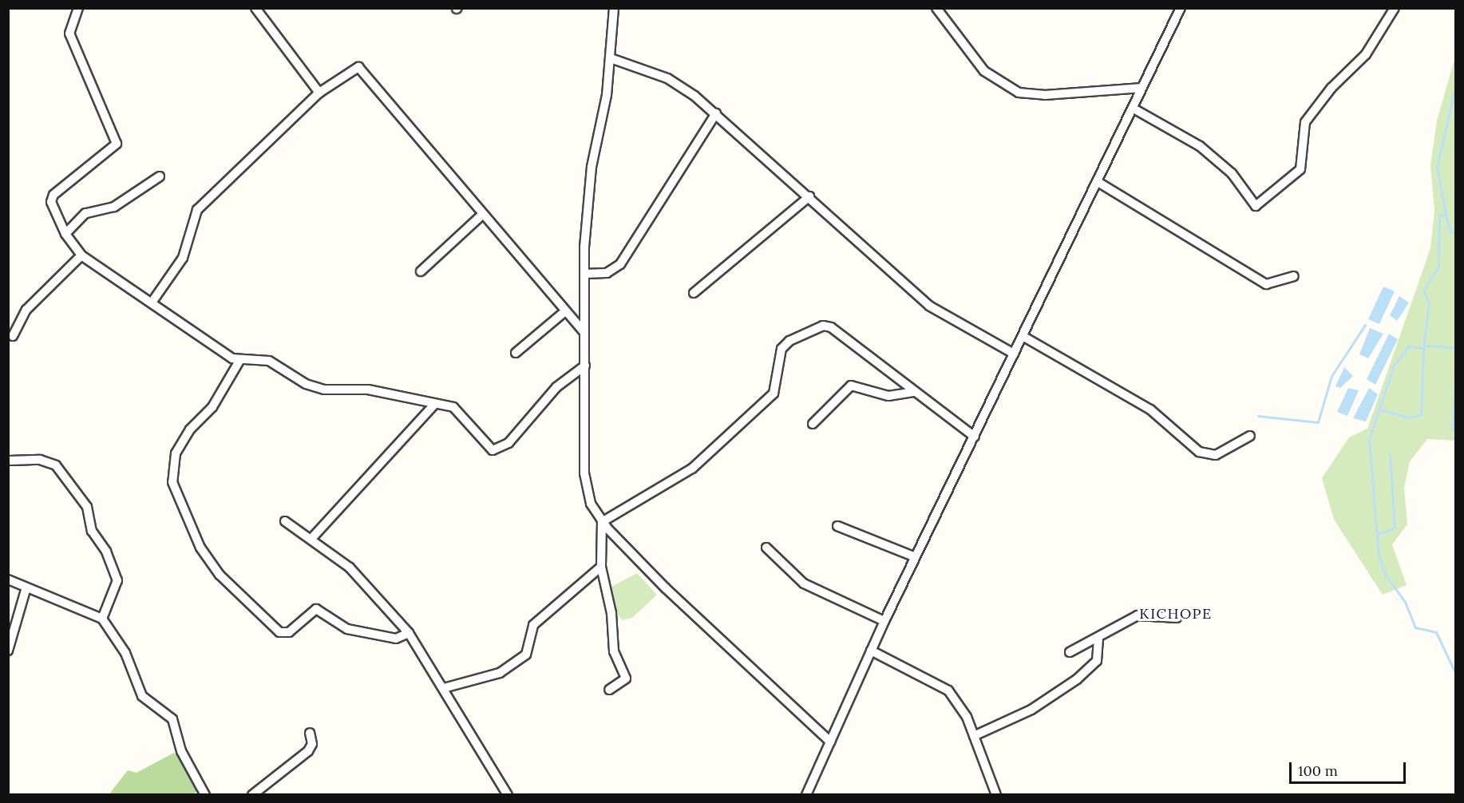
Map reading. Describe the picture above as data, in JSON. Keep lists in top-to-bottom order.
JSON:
{
  "districts": ["KICHOPE"],
  "scale_bar": "100 m"
}
